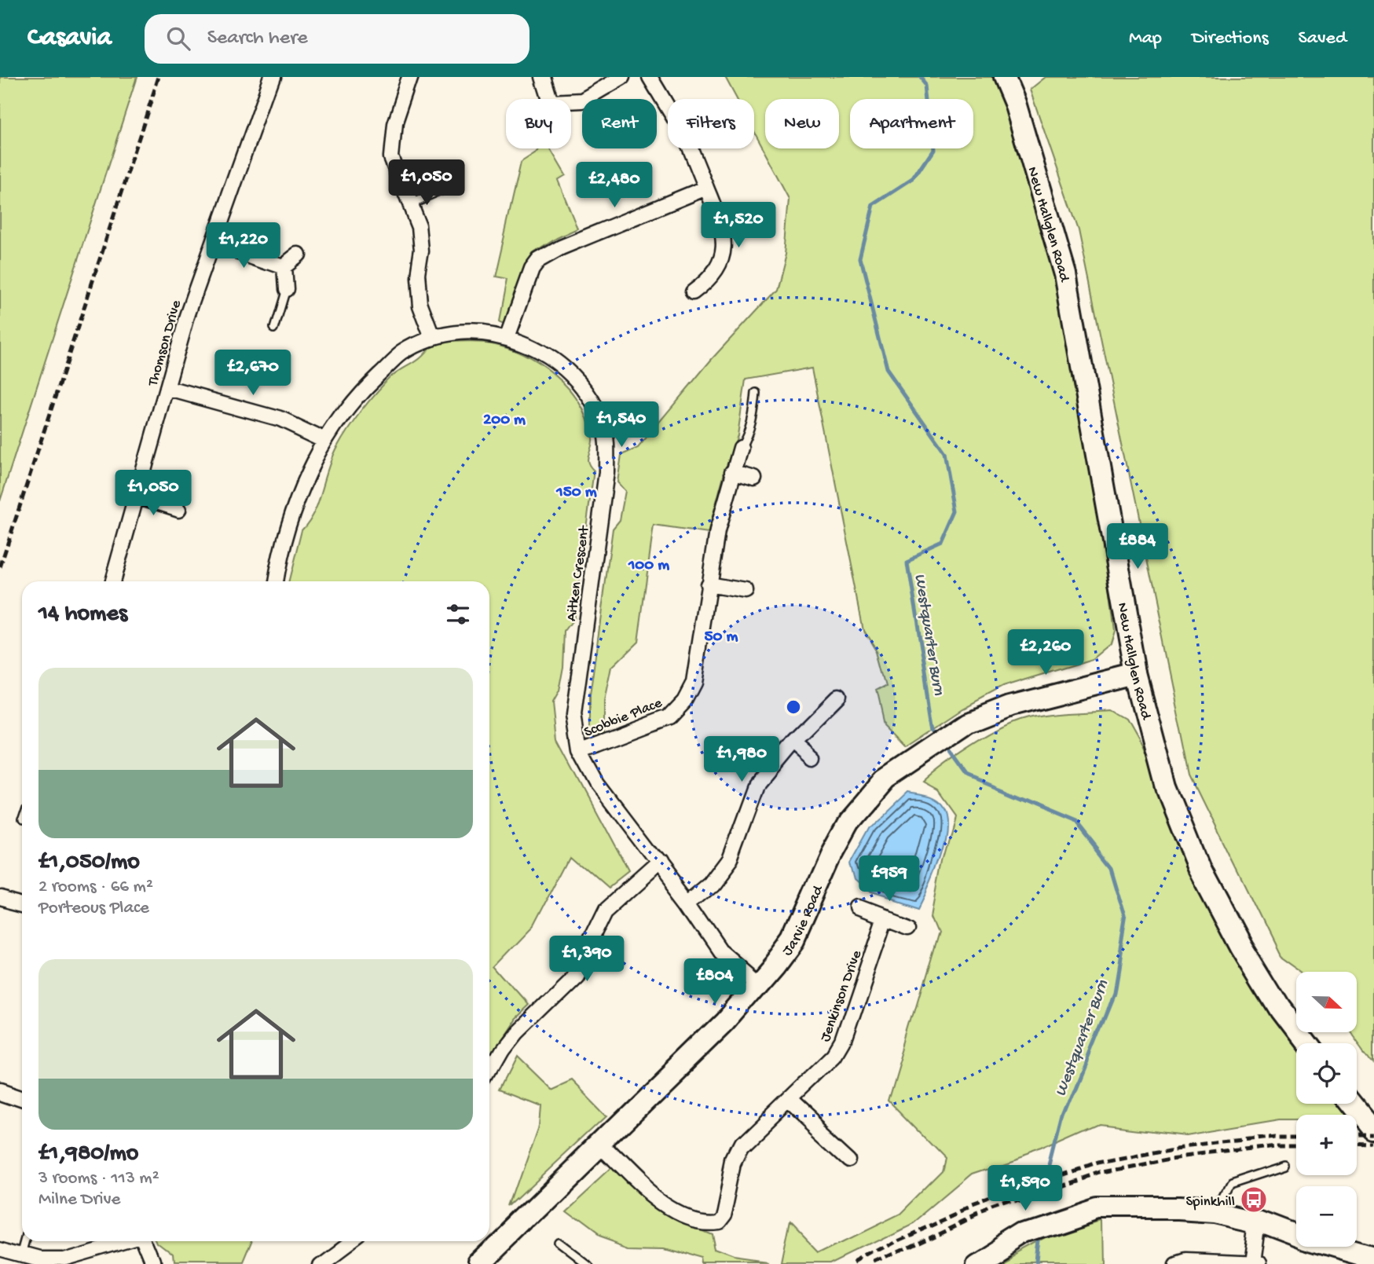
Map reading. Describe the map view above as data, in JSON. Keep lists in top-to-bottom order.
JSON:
{
  "streets": {
    "street": [
      "New Hallglen Road",
      "Thomson Drive",
      "Aitken Crescent",
      "Scobbie Place",
      "Jarvie Road",
      "Jenkinson Drive"
    ]
  },
  "crossings": [
    ["New Hallglen Road", "Jarvie Road"],
    ["Aitken Crescent", "Scobbie Place"],
    ["Aitken Crescent", "Jarvie Road"],
    ["Jarvie Road", "Jenkinson Drive"]
  ],
  "water": ["Westquarter Burn"],
  "places": {
    "bus stop": ["Spinkhill"]
  },
  "north": "right",
  "page": {
    "header": "Casavia",
    "search": "Search here",
    "nav": ["Map", "Directions", "Saved"],
    "chip": [
      "Buy",
      "Rent",
      "Filters",
      "New",
      "Apartment"
    ],
    "price": [
      "£1,050",
      "£2,480",
      "£1,520",
      "£1,220",
      "£2,670",
      "£1,540",
      "£1,050",
      "£884",
      "£2,260",
      "£1,980",
      "£959",
      "£1,390",
      "£804",
      "£1,590"
    ],
    "heading": "14 homes",
    "list": [
      {
        "name": "£1,050/mo",
        "note": "2 rooms · 66 m² · Porteous Place"
      },
      {
        "name": "£1,980/mo",
        "note": "3 rooms · 113 m² · Milne Drive"
      }
    ],
    "map_buttons": ["+", "−"]
  },
  "rings": [
    "200 m",
    "150 m",
    "100 m",
    "50 m"
  ]
}
